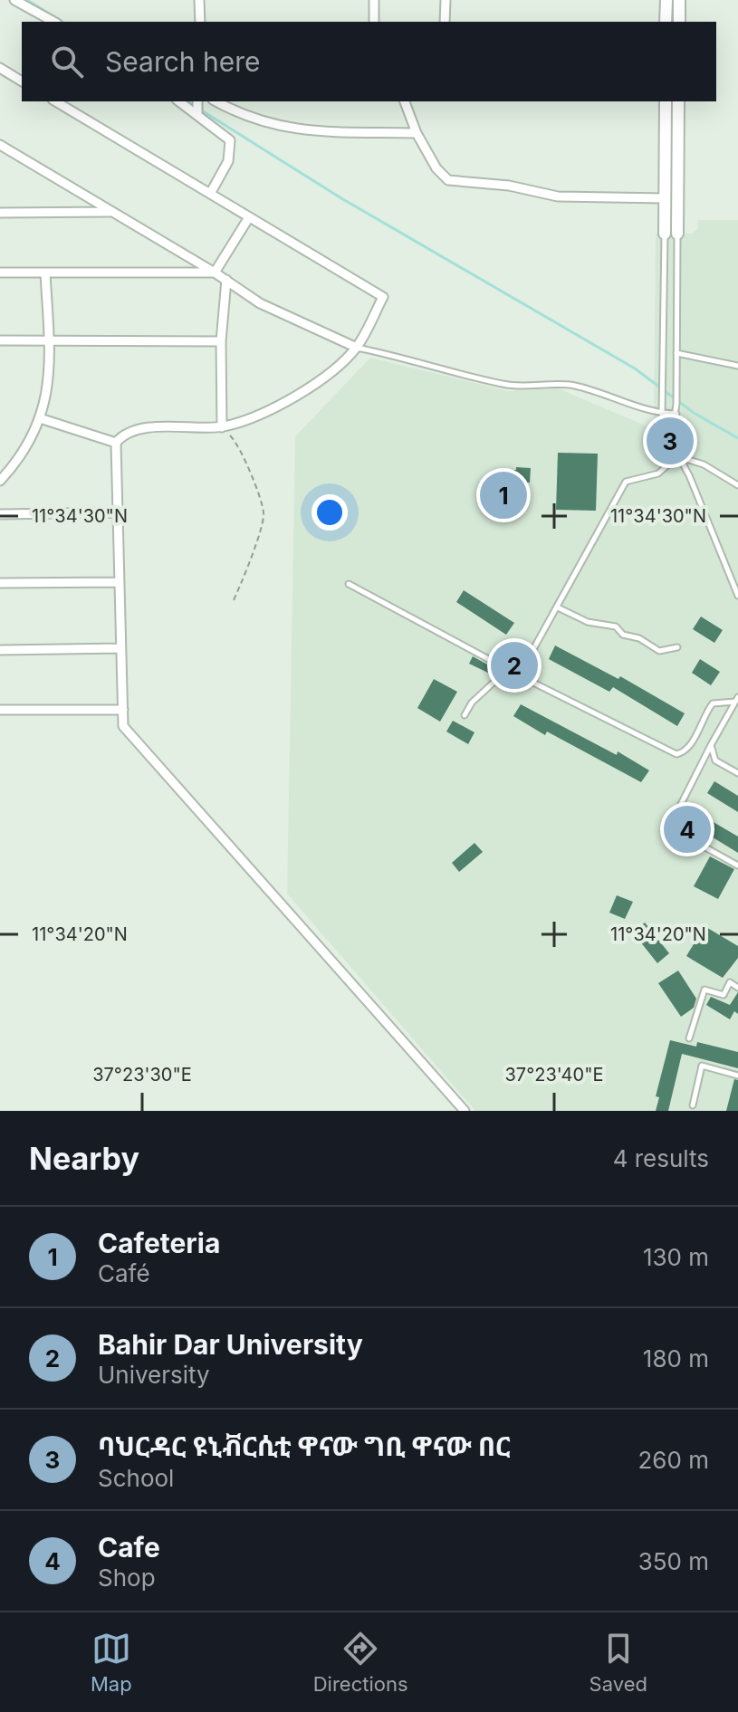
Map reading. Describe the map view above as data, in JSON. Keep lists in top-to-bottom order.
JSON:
{
  "page": {
    "search": "Search here",
    "pins": [
      "3",
      "1",
      "2",
      "4"
    ],
    "heading": ["Nearby", "4 results"],
    "list": [
      {
        "mark": "1",
        "name": "Cafeteria",
        "note": "Café",
        "value": "130 m"
      },
      {
        "mark": "2",
        "name": "Bahir Dar University",
        "note": "University",
        "value": "180 m"
      },
      {
        "mark": "3",
        "name": "ባህርዳር ዩኒቭርሲቲ ዋናው ግቢ ዋናው በር",
        "note": "School",
        "value": "260 m"
      },
      {
        "mark": "4",
        "name": "Cafe",
        "note": "Shop",
        "value": "350 m"
      }
    ],
    "nav": ["Map", "Directions", "Saved"]
  },
  "coordinates": [
    "11°34'30\"N",
    "11°34'20\"N",
    "37°23'30\"E",
    "37°23'40\"E"
  ]
}
